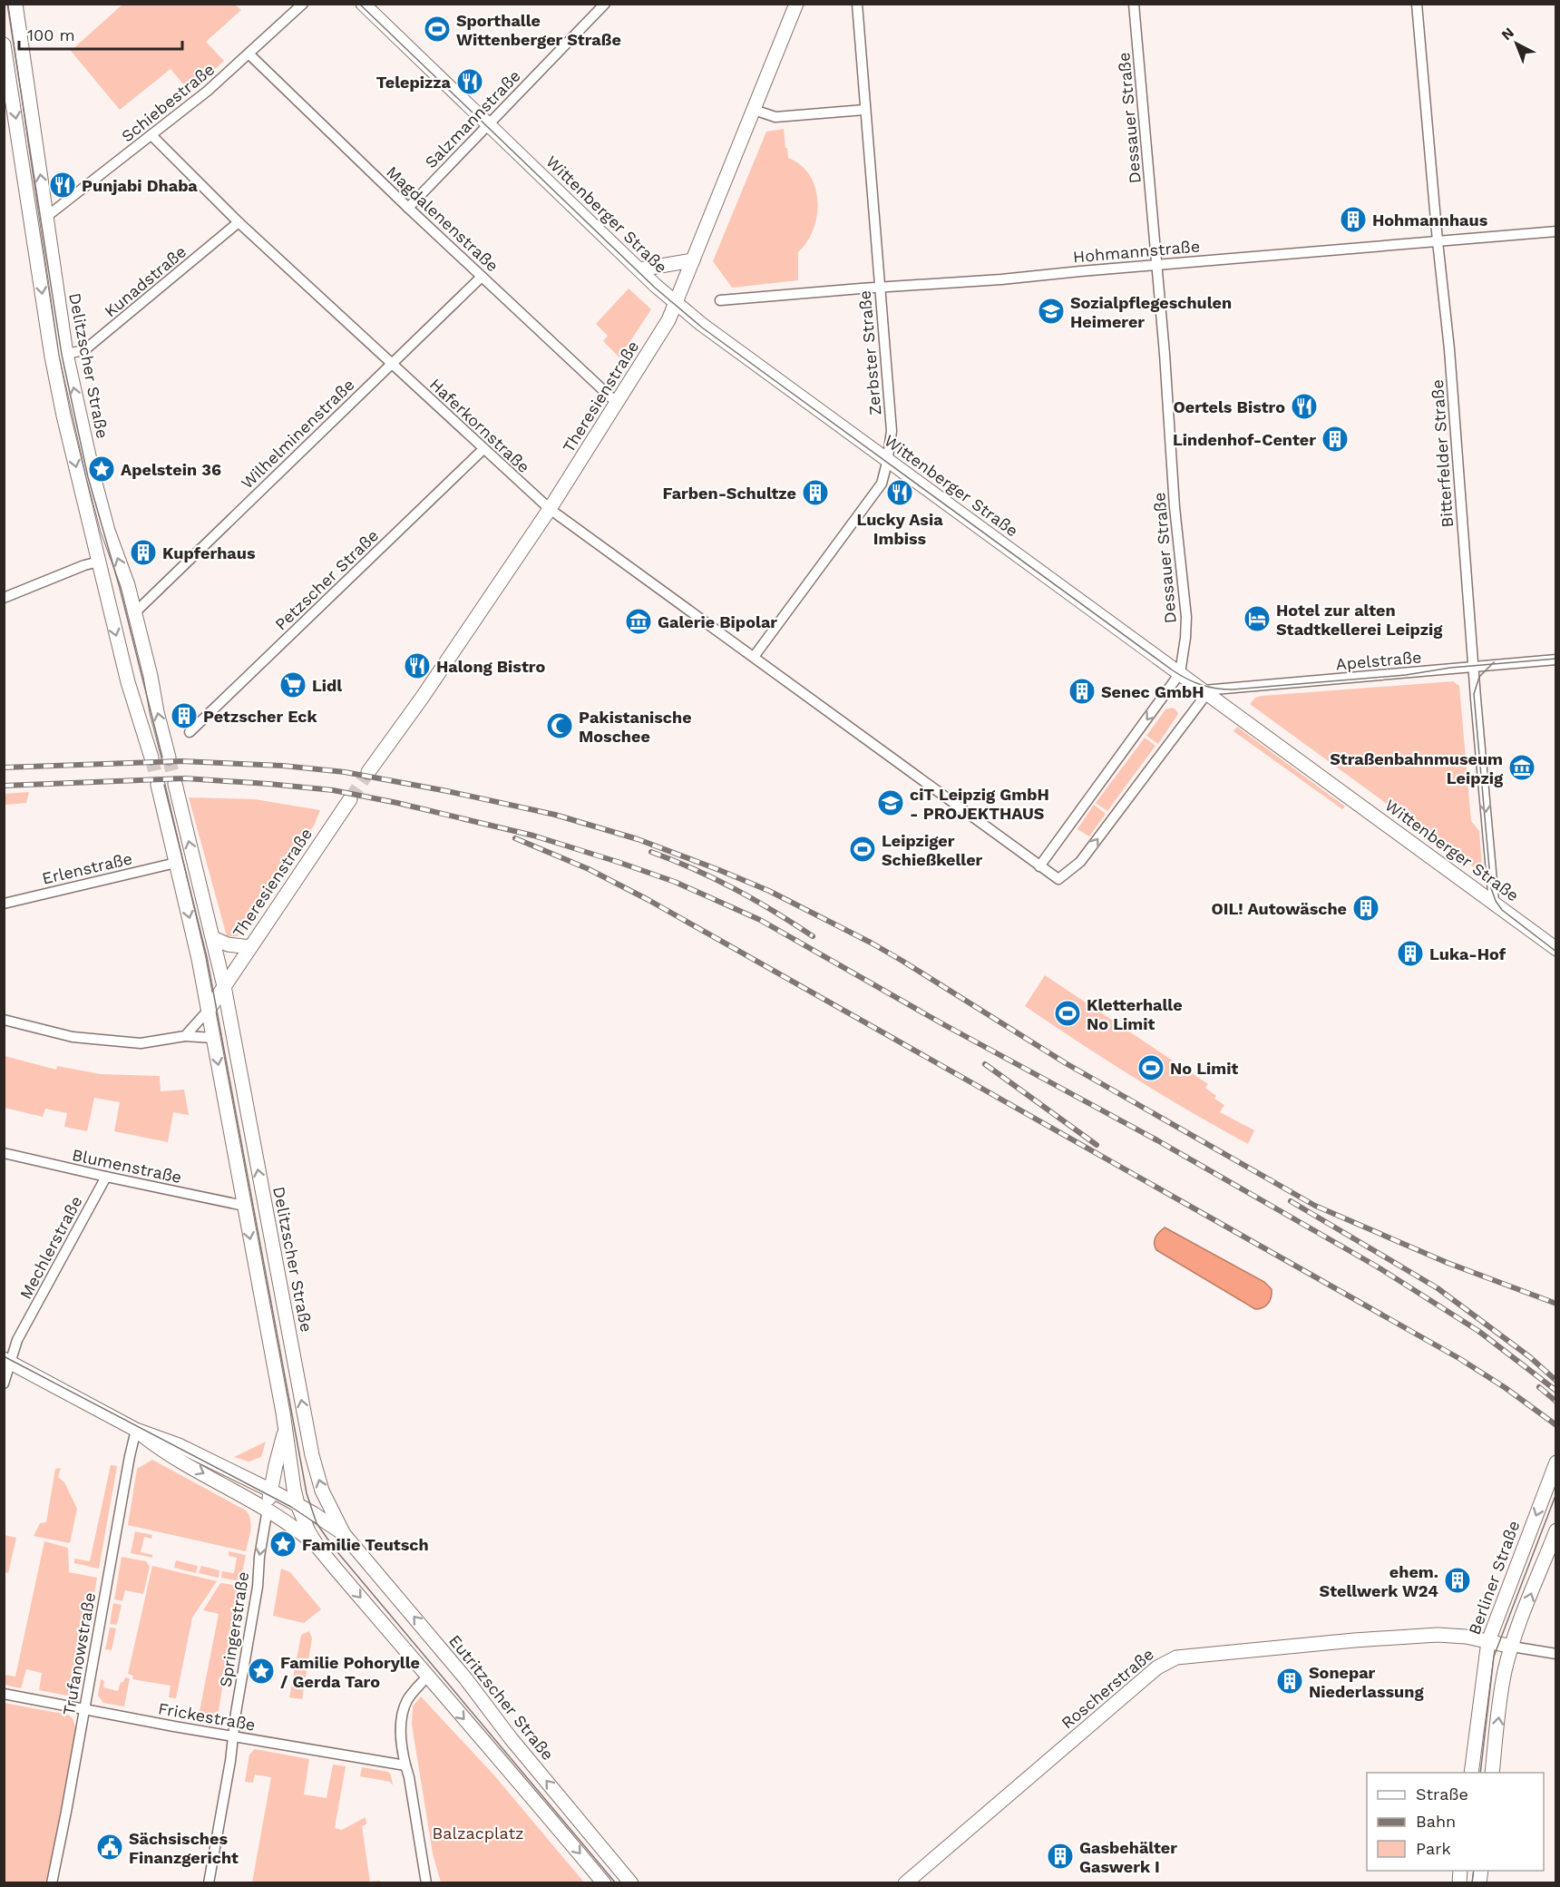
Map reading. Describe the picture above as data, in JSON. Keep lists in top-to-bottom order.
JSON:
{
  "streets": {
    "main road": [
      "Wittenberger Straße",
      "Delitzscher Straße",
      "Theresienstraße",
      "Berliner Straße",
      "Roscherstraße",
      "Eutritzscher Straße"
    ],
    "street": [
      "Schiebestraße",
      "Dessauer Straße",
      "Salzmannstraße",
      "Magdalenenstraße",
      "Hohmannstraße",
      "Kunadstraße",
      "Zerbster Straße",
      "Haferkornstraße",
      "Wilhelminenstraße",
      "Bitterfelder Straße",
      "Petzscher Straße",
      "Apelstraße",
      "Erlenstraße",
      "Blumenstraße",
      "Mechlerstraße",
      "Springerstraße",
      "Trufanowstraße",
      "Frickestraße"
    ]
  },
  "crossings": [
    ["Schiebestraße", "Magdalenenstraße"],
    ["Schiebestraße", "Delitzscher Straße"],
    ["Schiebestraße", "Haferkornstraße"],
    ["Dessauer Straße", "Wittenberger Straße"],
    ["Dessauer Straße", "Hohmannstraße"],
    ["Dessauer Straße", "Haferkornstraße"],
    ["Salzmannstraße", "Wittenberger Straße"],
    ["Salzmannstraße", "Magdalenenstraße"],
    ["Wittenberger Straße", "Zerbster Straße"],
    ["Wittenberger Straße", "Theresienstraße"],
    ["Wittenberger Straße", "Bitterfelder Straße"],
    ["Wittenberger Straße", "Apelstraße"],
    ["Magdalenenstraße", "Theresienstraße"],
    ["Magdalenenstraße", "Wilhelminenstraße"],
    ["Hohmannstraße", "Zerbster Straße"],
    ["Hohmannstraße", "Bitterfelder Straße"],
    ["Kunadstraße", "Delitzscher Straße"],
    ["Kunadstraße", "Haferkornstraße"],
    ["Zerbster Straße", "Haferkornstraße"],
    ["Delitzscher Straße", "Theresienstraße"],
    ["Delitzscher Straße", "Wilhelminenstraße"],
    ["Delitzscher Straße", "Eutritzscher Straße"],
    ["Theresienstraße", "Haferkornstraße"],
    ["Haferkornstraße", "Wilhelminenstraße"],
    ["Haferkornstraße", "Petzscher Straße"],
    ["Bitterfelder Straße", "Apelstraße"],
    ["Blumenstraße", "Mechlerstraße"],
    ["Berliner Straße", "Roscherstraße"],
    ["Springerstraße", "Frickestraße"],
    ["Trufanowstraße", "Frickestraße"]
  ],
  "one_way": ["Springerstraße"],
  "parks": ["Balzacplatz"],
  "places": {
    "sports": [
      "Sporthalle Wittenberger Straße",
      "Leipziger Schießkeller",
      "Kletterhalle No Limit",
      "No Limit"
    ],
    "restaurant": [
      "Telepizza",
      "Punjabi Dhaba",
      "Oertels Bistro",
      "Lucky Asia Imbiss",
      "Halong Bistro"
    ],
    "building": [
      "Hohmannhaus",
      "Lindenhof-Center",
      "Farben-Schultze",
      "Kupferhaus",
      "Senec GmbH",
      "Petzscher Eck",
      "OIL! Autowäsche",
      "Luka-Hof",
      "ehem. Stellwerk W24",
      "Sonepar Niederlassung",
      "Gasbehälter Gaswerk I"
    ],
    "school or university": ["Sozialpflegeschulen Heimerer", "ciT Leipzig GmbH - PROJEKTHAUS"],
    "place": ["Apelstein 36", "Familie Teutsch", "Familie Pohorylle / Gerda Taro"],
    "hotel": ["Hotel zur alten Stadtkellerei Leipzig"],
    "museum": ["Galerie Bipolar", "Straßenbahnmuseum Leipzig"],
    "supermarket": ["Lidl"],
    "mosque": ["Pakistanische Moschee"],
    "public building": ["Sächsisches Finanzgericht"]
  },
  "legend": ["Straße", "Bahn", "Park"],
  "scale_bar": "100 m",
  "north": "top left"
}
